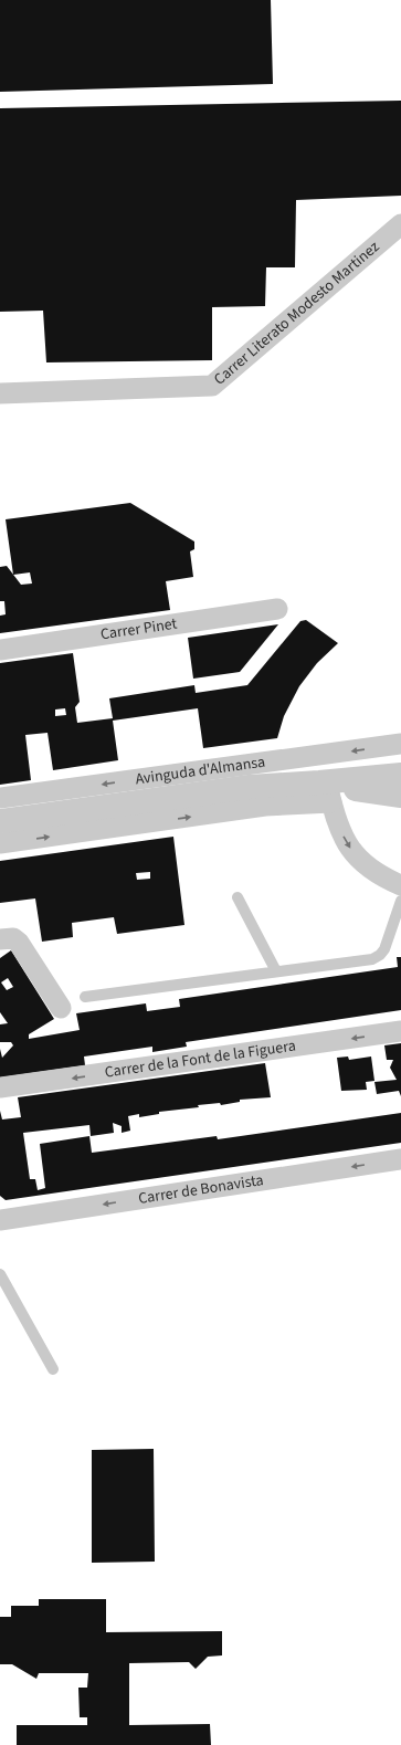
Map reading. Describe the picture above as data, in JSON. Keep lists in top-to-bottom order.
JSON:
{
  "streets": {
    "street": [
      "Carrer Literato Modesto Martinez",
      "Carrer Pinet",
      "Avinguda d'Almansa",
      "Carrer de la Font de la Figuera",
      "Carrer de Bonavista"
    ]
  },
  "one_way": ["Carrer de la Font de la Figuera", "Carrer de Bonavista"]
}
